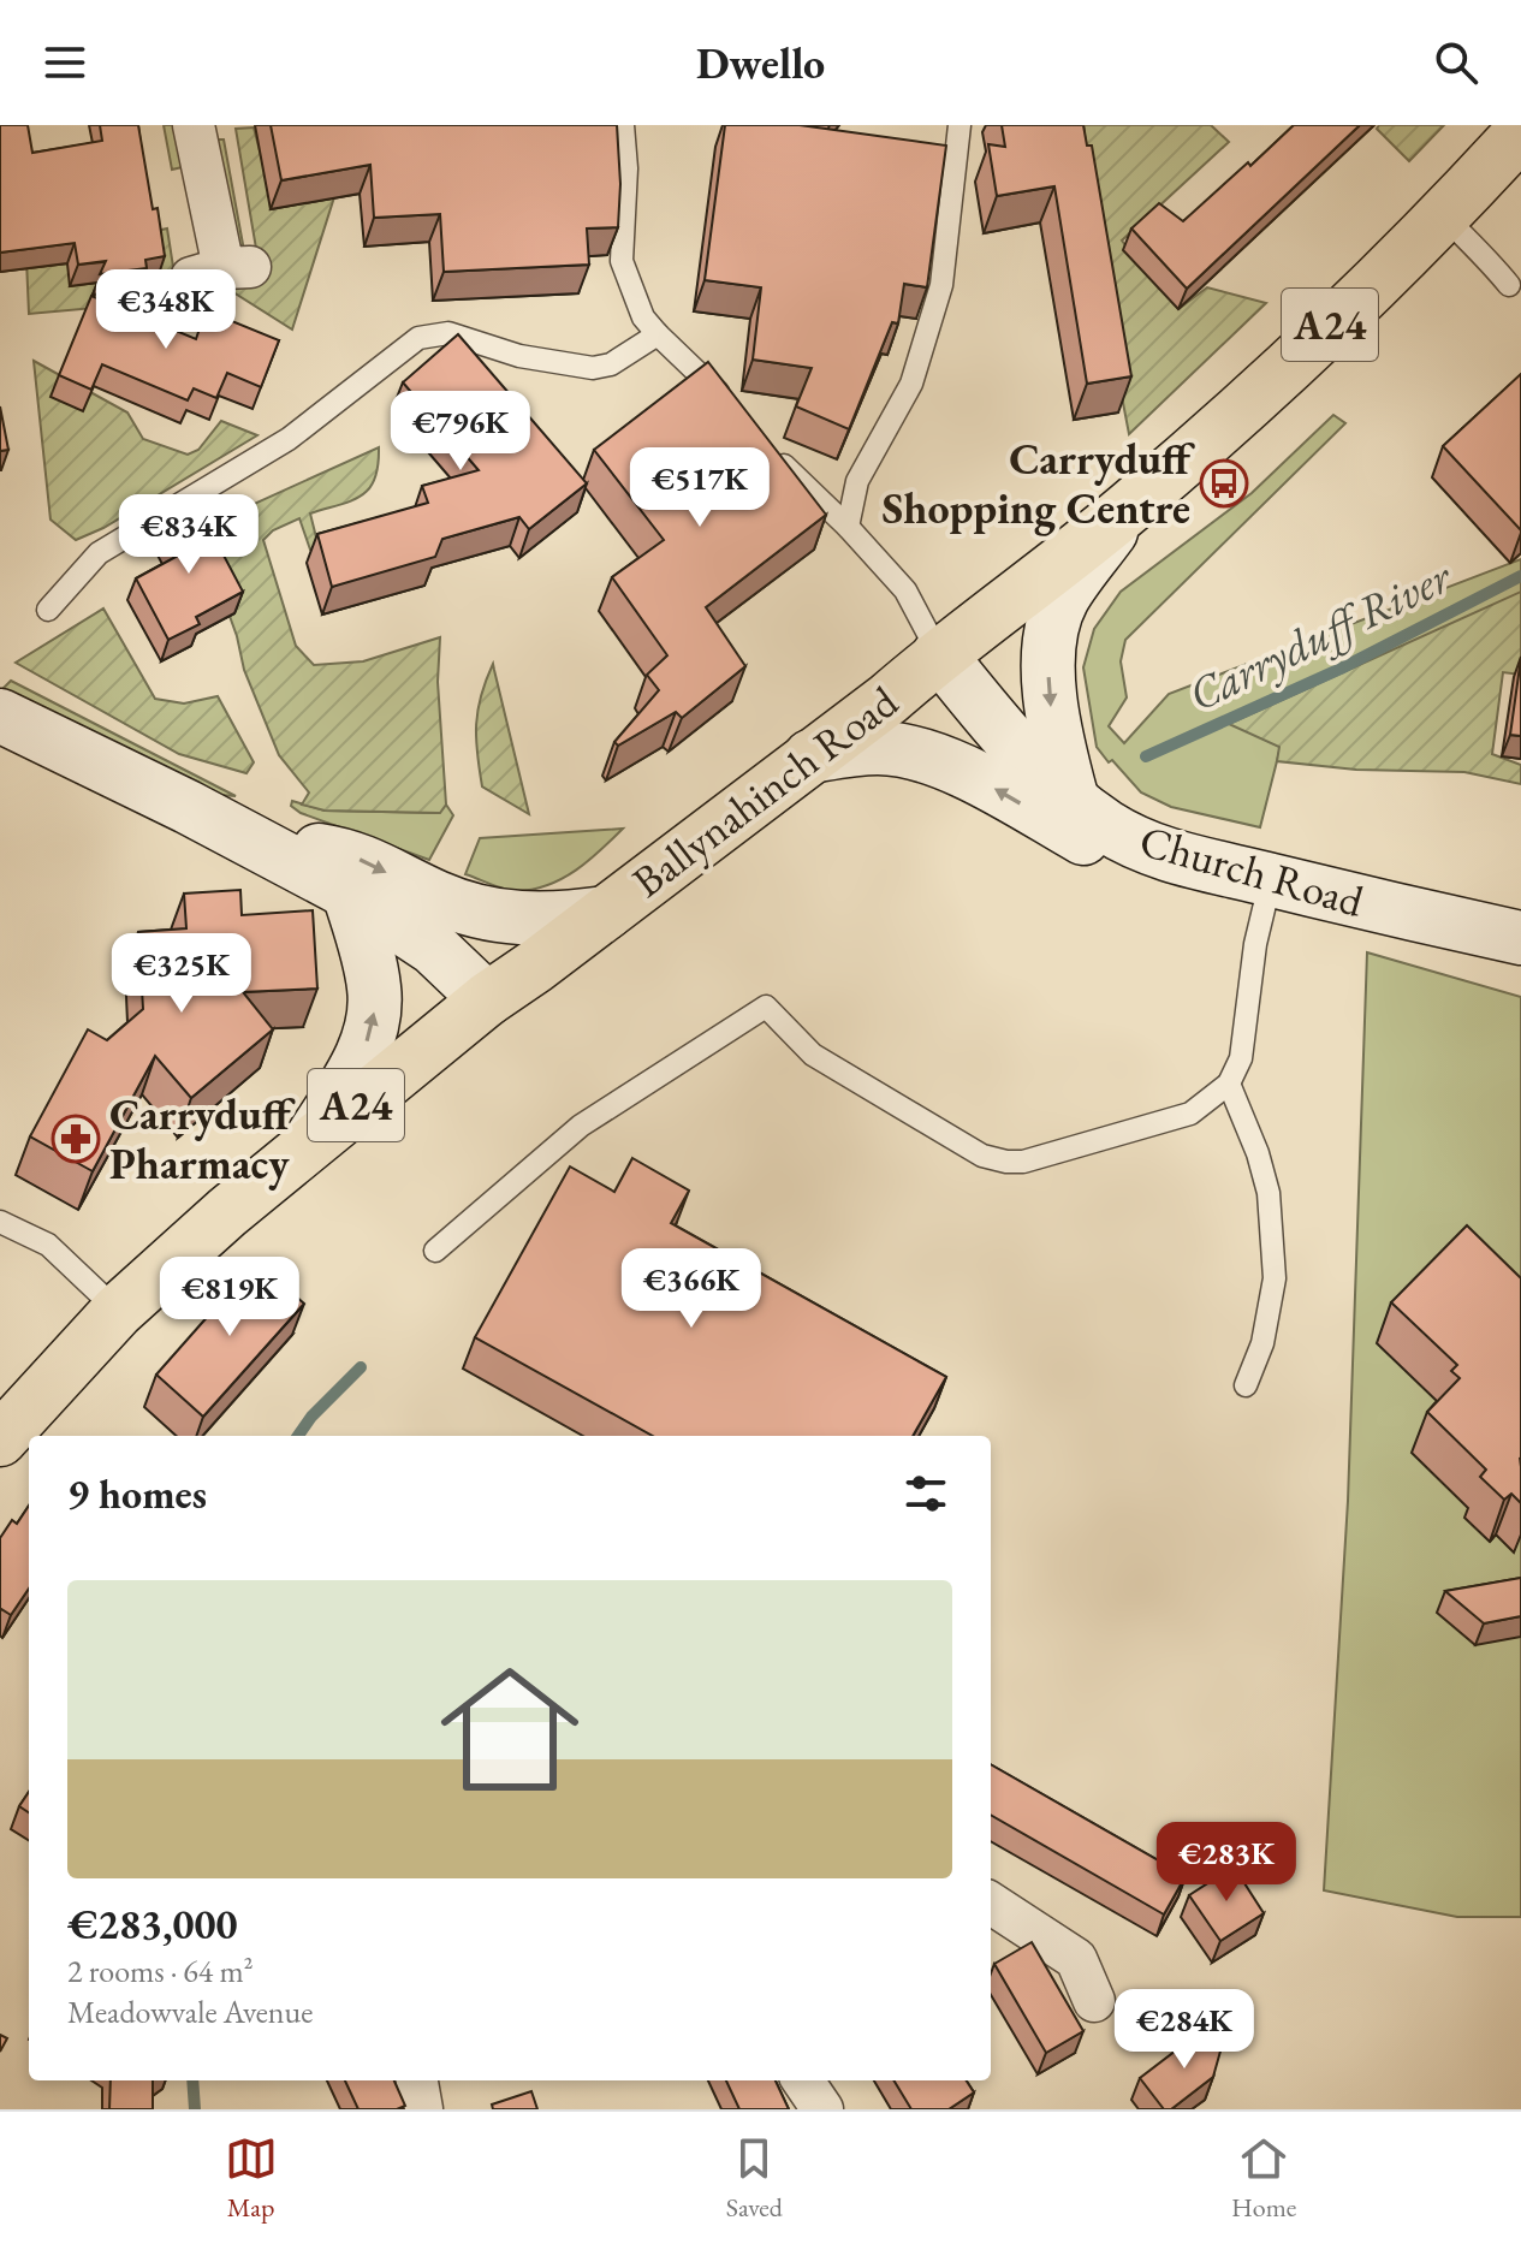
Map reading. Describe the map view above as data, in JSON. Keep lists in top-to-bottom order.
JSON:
{
  "streets": {
    "highway": ["A24", "Ballynahinch Road"],
    "main road": ["Church Road"]
  },
  "crossings": [
    ["Ballynahinch Road", "Church Road"]
  ],
  "water": ["Carryduff River"],
  "places": {
    "bus stop": ["Carryduff Shopping Centre"],
    "pharmacy": ["Carryduff Pharmacy"]
  },
  "page": {
    "header": "Dwello",
    "price": [
      "€348K",
      "€796K",
      "€517K",
      "€834K",
      "€325K",
      "€366K",
      "€819K",
      "€283K",
      "€284K"
    ],
    "heading": "9 homes",
    "list": [
      {
        "name": "€283,000",
        "note": "2 rooms · 64 m² · Meadowvale Avenue"
      }
    ],
    "tabs": ["Map", "Saved", "Home"]
  }
}
